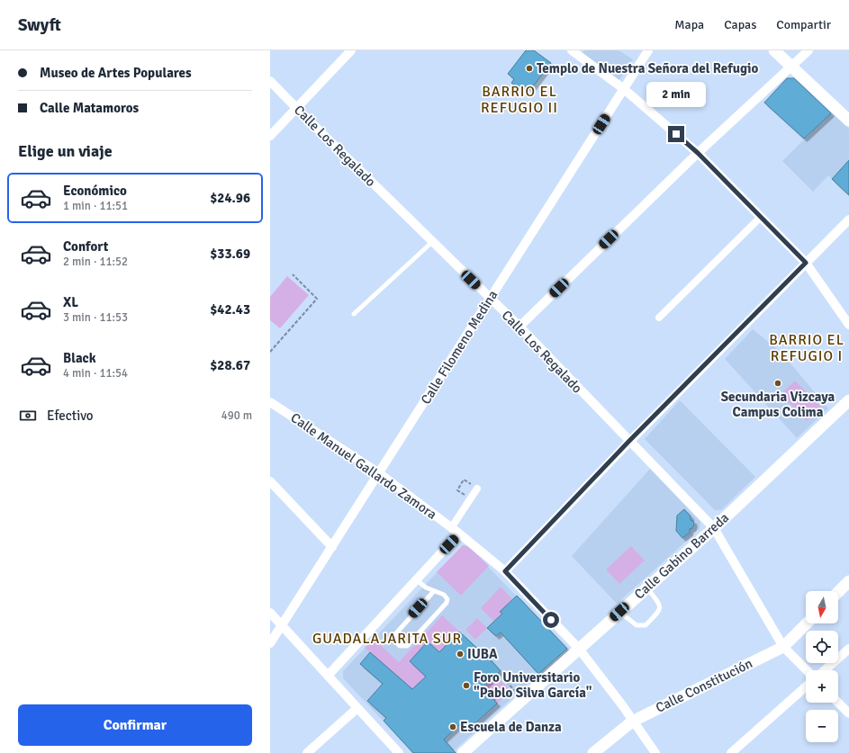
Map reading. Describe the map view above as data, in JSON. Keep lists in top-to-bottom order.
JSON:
{
  "streets": {
    "street": [
      "Calle Los Regalado",
      "Calle Filomeno Medina",
      "Calle Manuel Gallardo Zamora",
      "Calle Gabino Barreda",
      "Calle Constitución"
    ]
  },
  "crossings": [
    ["Calle Los Regalado", "Calle Filomeno Medina"],
    ["Calle Los Regalado", "Calle Gabino Barreda"],
    ["Calle Los Regalado", "Calle Constitución"],
    ["Calle Filomeno Medina", "Calle Manuel Gallardo Zamora"],
    ["Calle Manuel Gallardo Zamora", "Calle Gabino Barreda"],
    ["Calle Manuel Gallardo Zamora", "Calle Constitución"]
  ],
  "districts": ["BARRIO EL REFUGIO II", "BARRIO EL REFUGIO I", "GUADALAJARITA SUR"],
  "places": [
    "Templo de Nuestra Señora del Refugio",
    "Secundaria Vizcaya Campus Colima",
    "IUBA",
    "Foro Universitario \"Pablo Silva García\"",
    "Escuela de Danza"
  ],
  "north": "bottom",
  "page": {
    "header": "Swyft",
    "nav": ["Mapa", "Capas", "Compartir"],
    "banner": ["Museo de Artes Populares", "Calle Matamoros"],
    "bubble": "2 min",
    "heading": "Elige un viaje",
    "list": [
      {
        "name": "Económico",
        "note": "1 min · 11:51",
        "value": "$24.96"
      },
      {
        "name": "Confort",
        "note": "2 min · 11:52",
        "value": "$33.69"
      },
      {
        "name": "XL",
        "note": "3 min · 11:53",
        "value": "$42.43"
      },
      {
        "name": "Black",
        "note": "4 min · 11:54",
        "value": "$28.67"
      }
    ],
    "pay": ["Efectivo", "490 m"],
    "map_buttons": ["+", "−"],
    "buttons": "Confirmar"
  }
}
